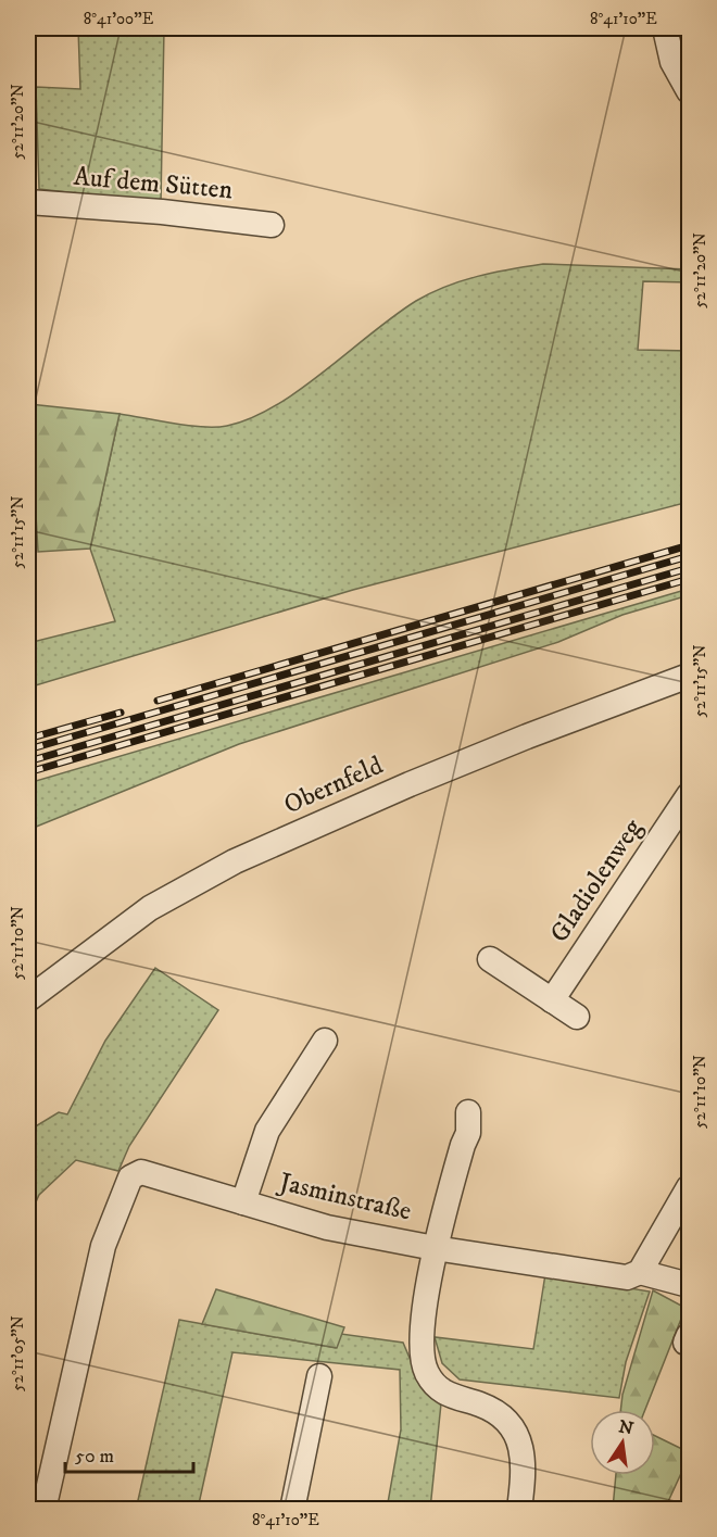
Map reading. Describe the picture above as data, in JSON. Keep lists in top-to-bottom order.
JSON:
{
  "streets": {
    "street": [
      "Auf dem Sütten",
      "Obernfeld",
      "Gladiolenweg",
      "Jasminstraße"
    ]
  },
  "scale_bar": "50 m",
  "north": "top",
  "coordinates": [
    "8°41'00\"E",
    "8°41'10\"E",
    "52°11'20\"N",
    "52°11'15\"N",
    "52°11'10\"N",
    "52°11'05\"N"
  ]
}
